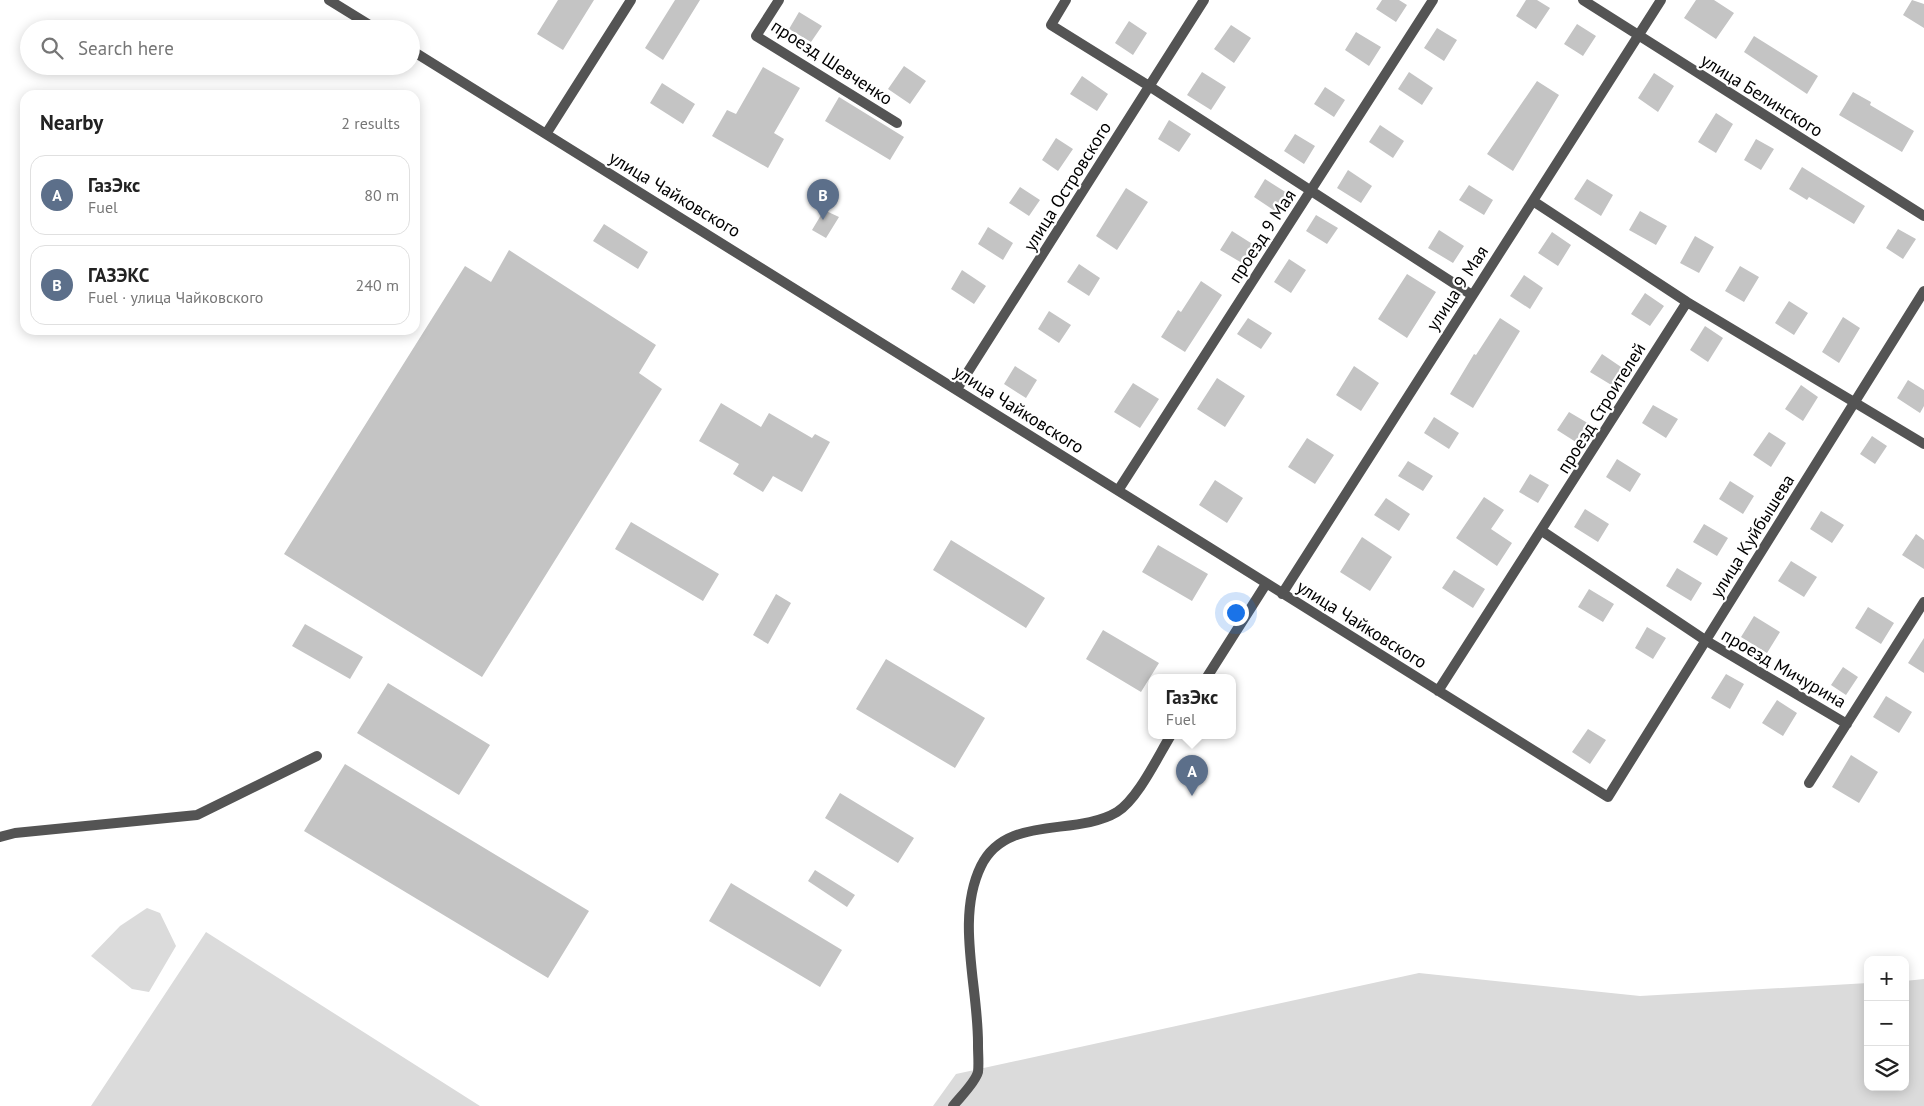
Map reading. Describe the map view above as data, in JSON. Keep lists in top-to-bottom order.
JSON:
{
  "streets": {
    "street": [
      "проезд Шевченко",
      "улица Белинского",
      "улица Островского",
      "улица Чайковского",
      "проезд 9 Мая",
      "улица 9 Мая",
      "проезд Строителей",
      "улица Куйбышева",
      "проезд Мичурина"
    ]
  },
  "crossings": [
    ["улица Белинского", "улица 9 Мая"],
    ["улица Островского", "улица Чайковского"],
    ["улица Чайковского", "проезд 9 Мая"],
    ["улица Чайковского", "улица 9 Мая"],
    ["улица Чайковского", "проезд Строителей"],
    ["улица Чайковского", "улица Куйбышева"],
    ["улица Куйбышева", "проезд Мичурина"]
  ],
  "page": {
    "search": "Search here",
    "heading": ["Nearby", "2 results"],
    "list": [
      {
        "mark": "A",
        "name": "ГазЭкс",
        "note": "Fuel",
        "value": "80 m"
      },
      {
        "mark": "B",
        "name": "ГАЗЭКС",
        "note": "Fuel · улица Чайковского",
        "value": "240 m"
      }
    ],
    "pins": ["B", "A"],
    "popup": ["ГазЭкс", "Fuel"],
    "map_buttons": ["+", "−"]
  }
}
